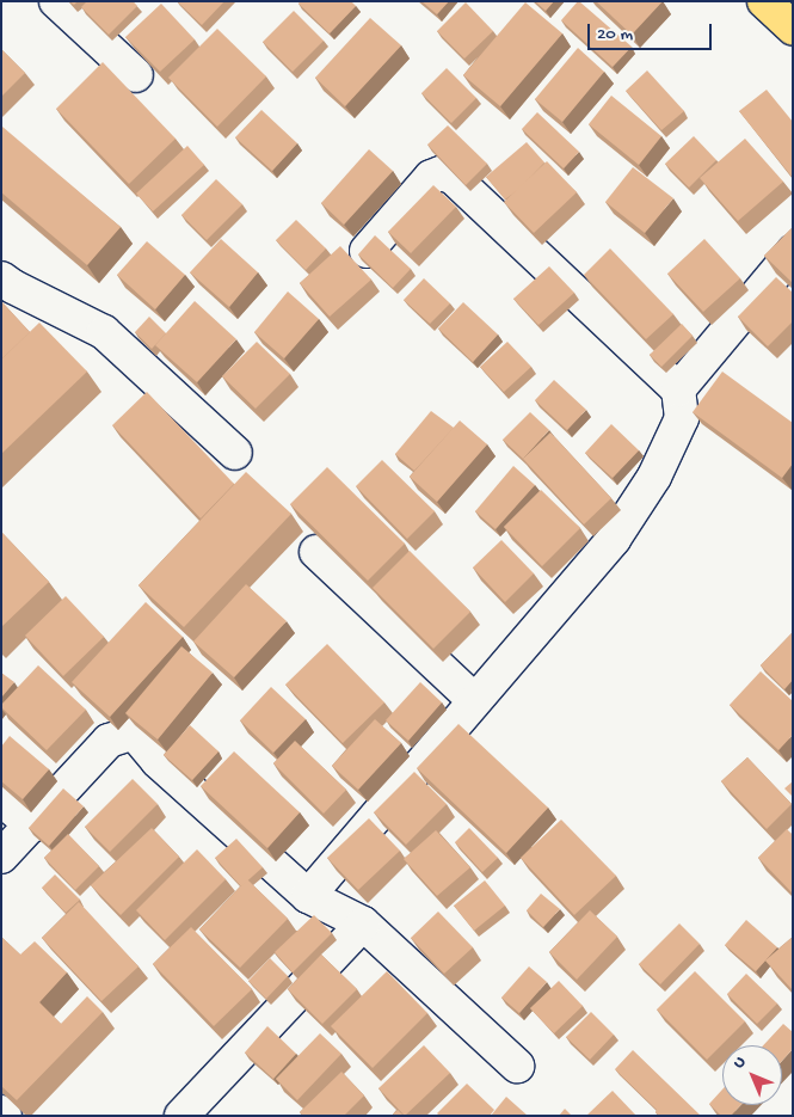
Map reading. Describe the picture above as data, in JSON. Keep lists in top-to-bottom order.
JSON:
{
  "scale_bar": "20 m",
  "north": "top left"
}
